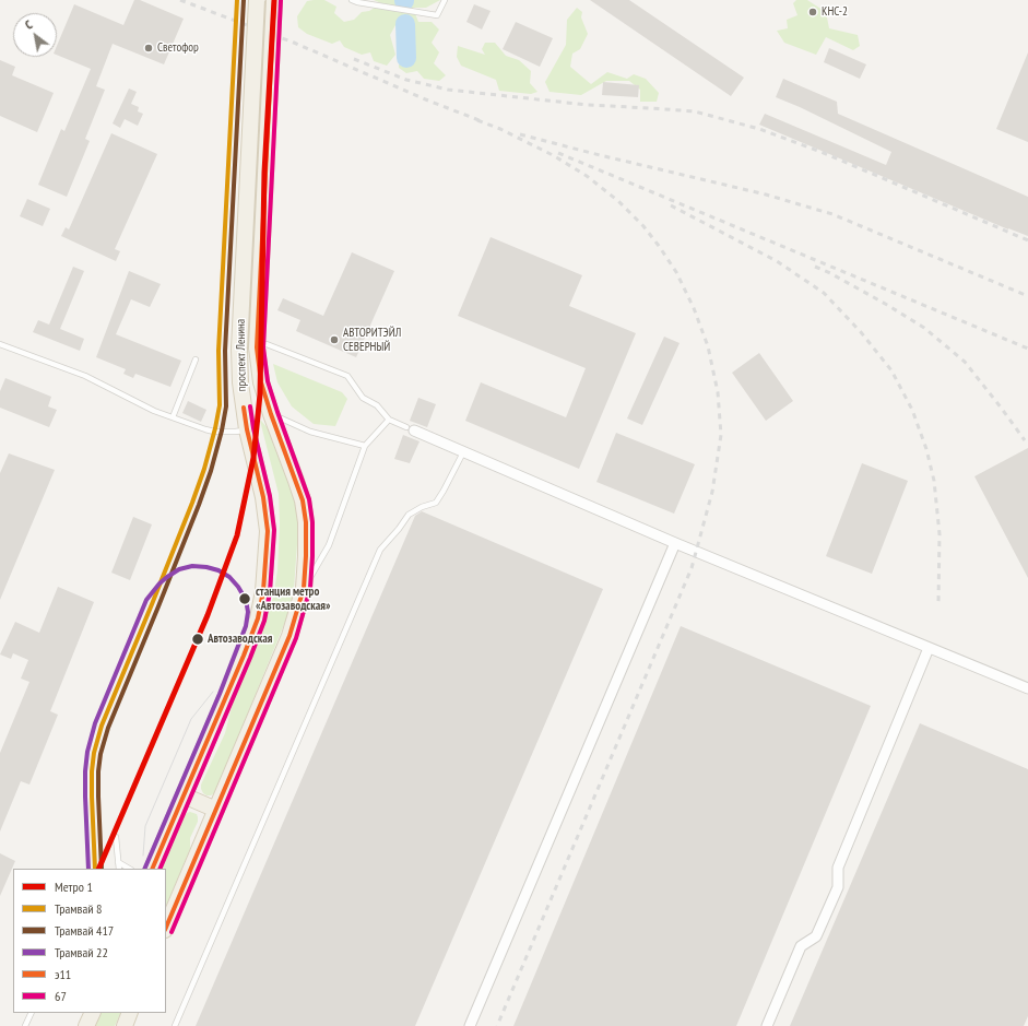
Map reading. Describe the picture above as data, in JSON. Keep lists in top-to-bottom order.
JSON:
{
  "streets": {
    "main road": ["проспект Ленина"]
  },
  "places": [
    "КНС-2",
    "Светофор",
    "АВТОРИТЭЙЛ СЕВЕРНЫЙ",
    "станция метро «Автозаводская»",
    "Автозаводская"
  ],
  "lines": [
    "metro line 1",
    "tram line 8",
    "tram line 417",
    "transit line э11",
    "transit line 67",
    "tram line 22"
  ],
  "legend": [
    "Метро 1",
    "Трамвай 8",
    "Трамвай 417",
    "Трамвай 22",
    "э11",
    "67"
  ],
  "north": "top left"
}
